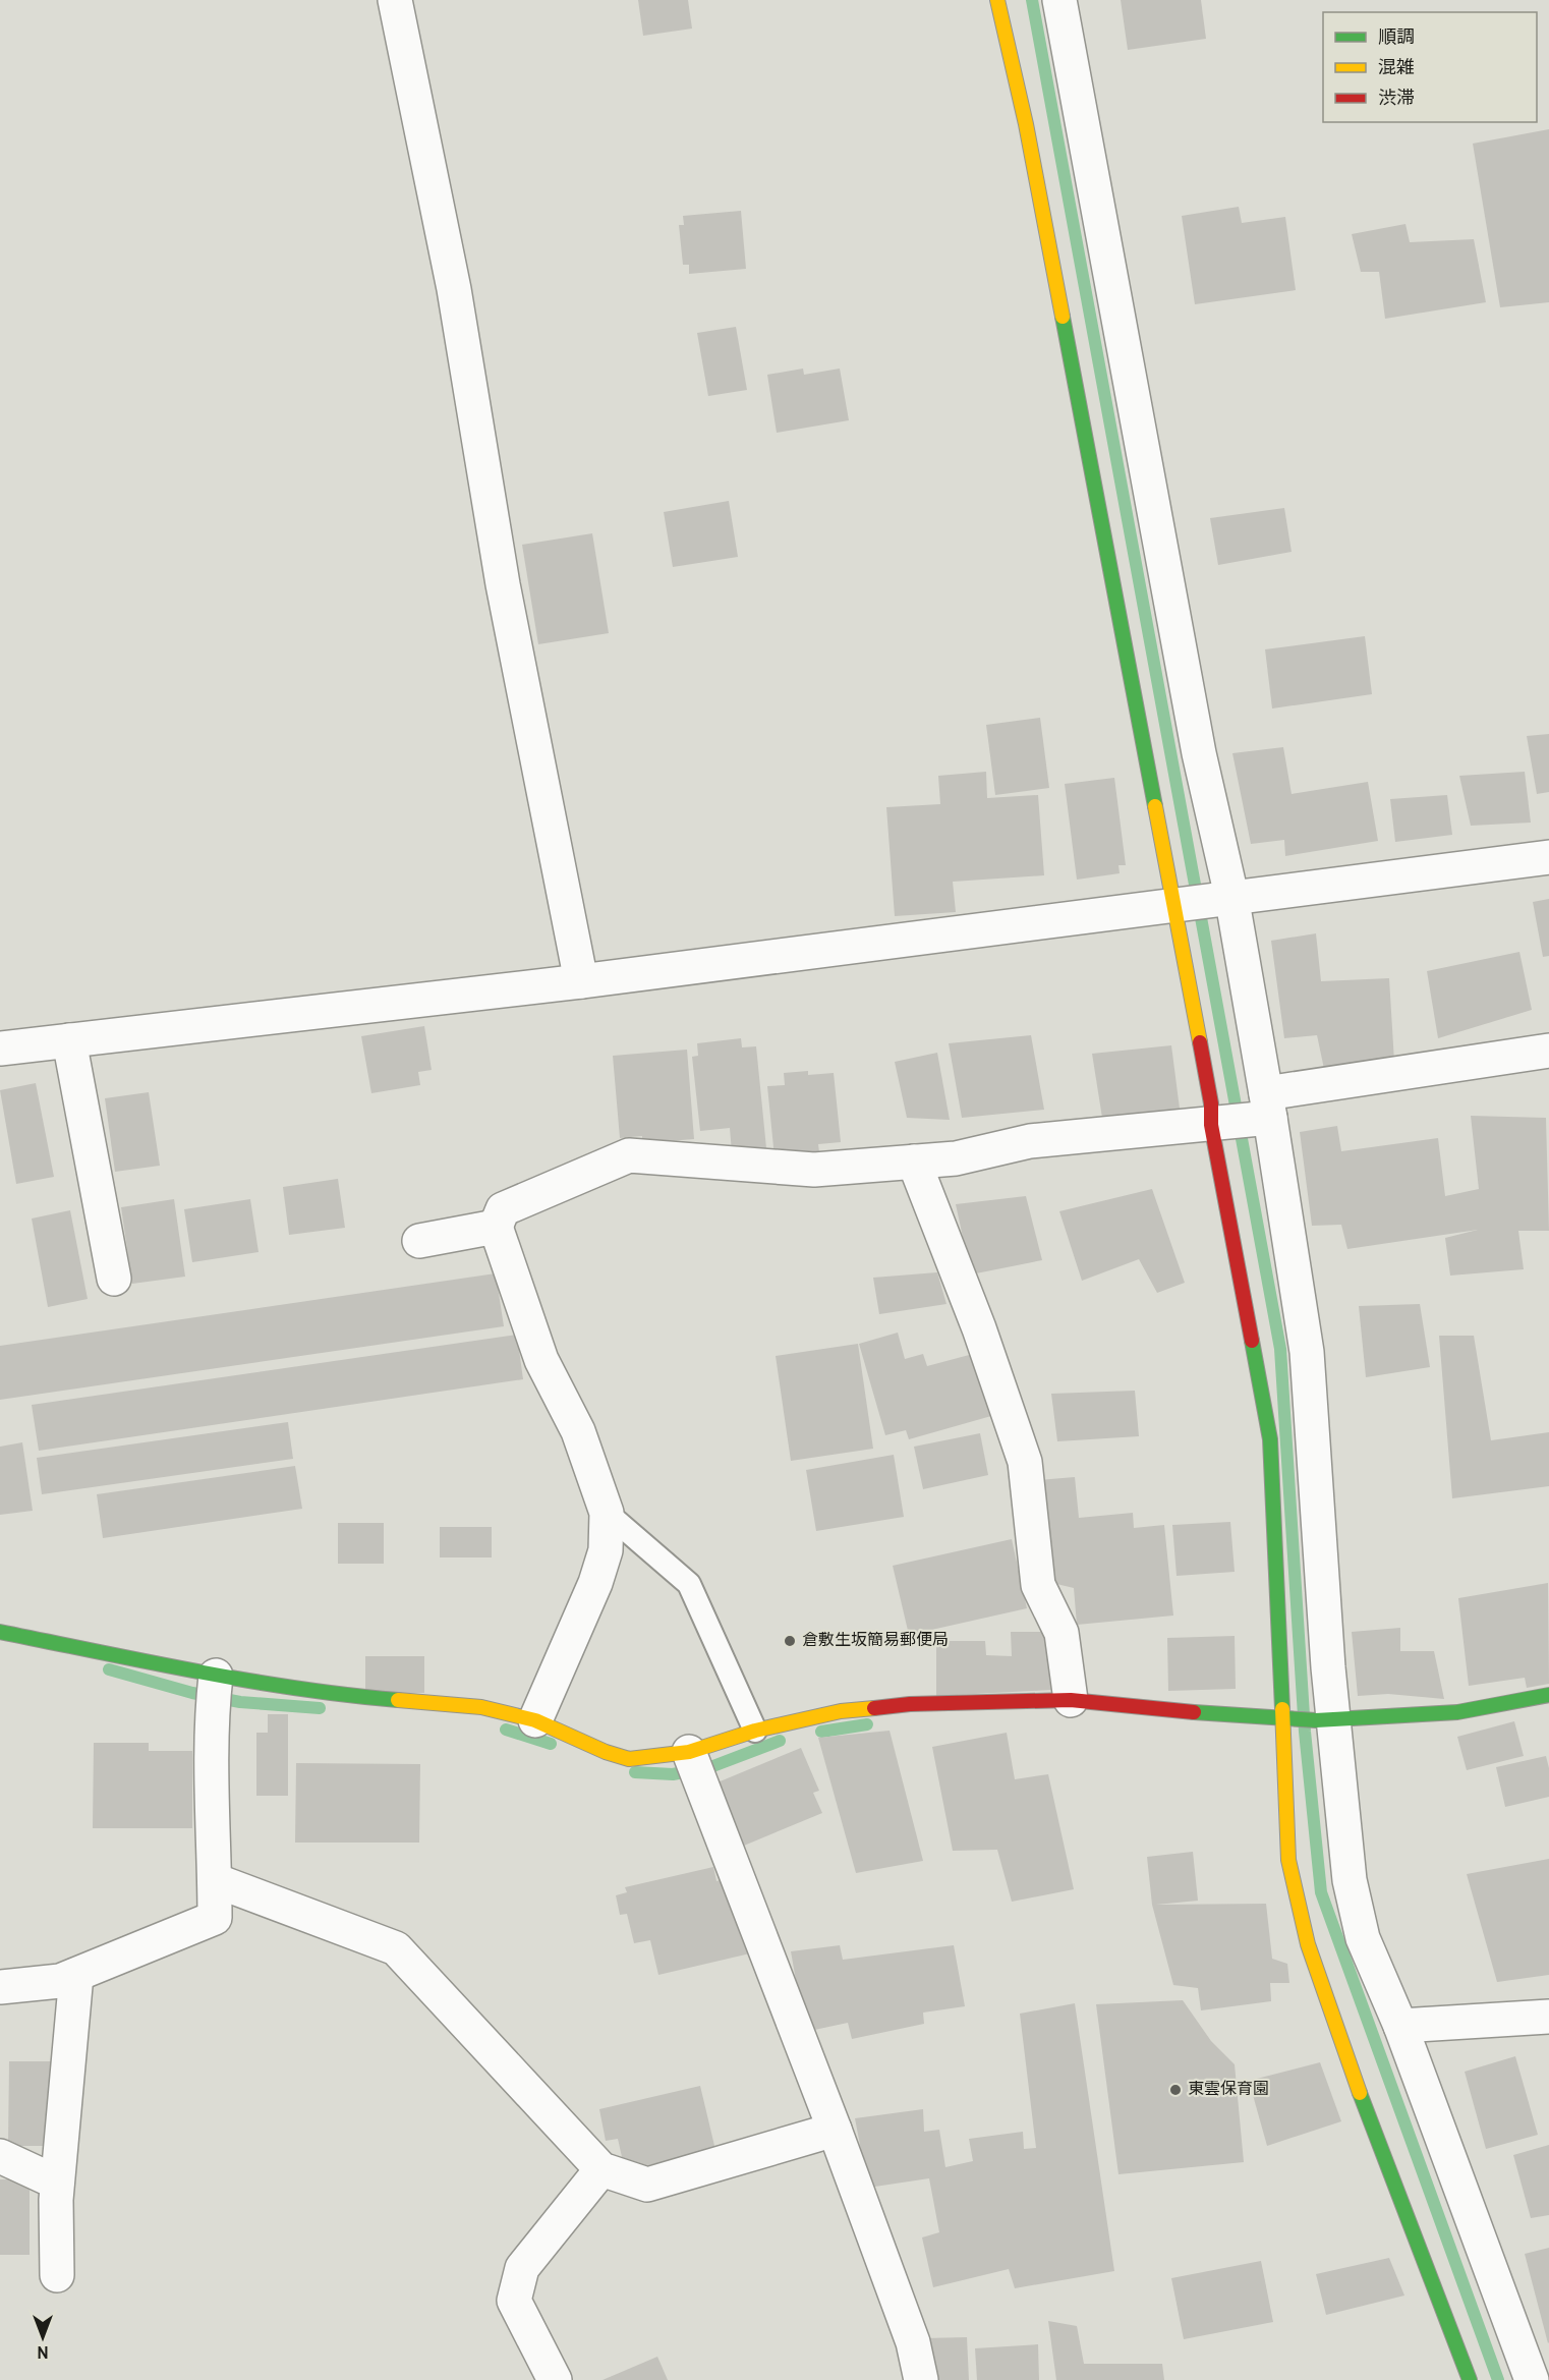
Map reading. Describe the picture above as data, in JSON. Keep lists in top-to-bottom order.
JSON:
{
  "places": ["倉敷生坂簡易郵便局", "東雲保育園"],
  "legend": ["順調", "混雑", "渋滞"],
  "north": "bottom"
}
